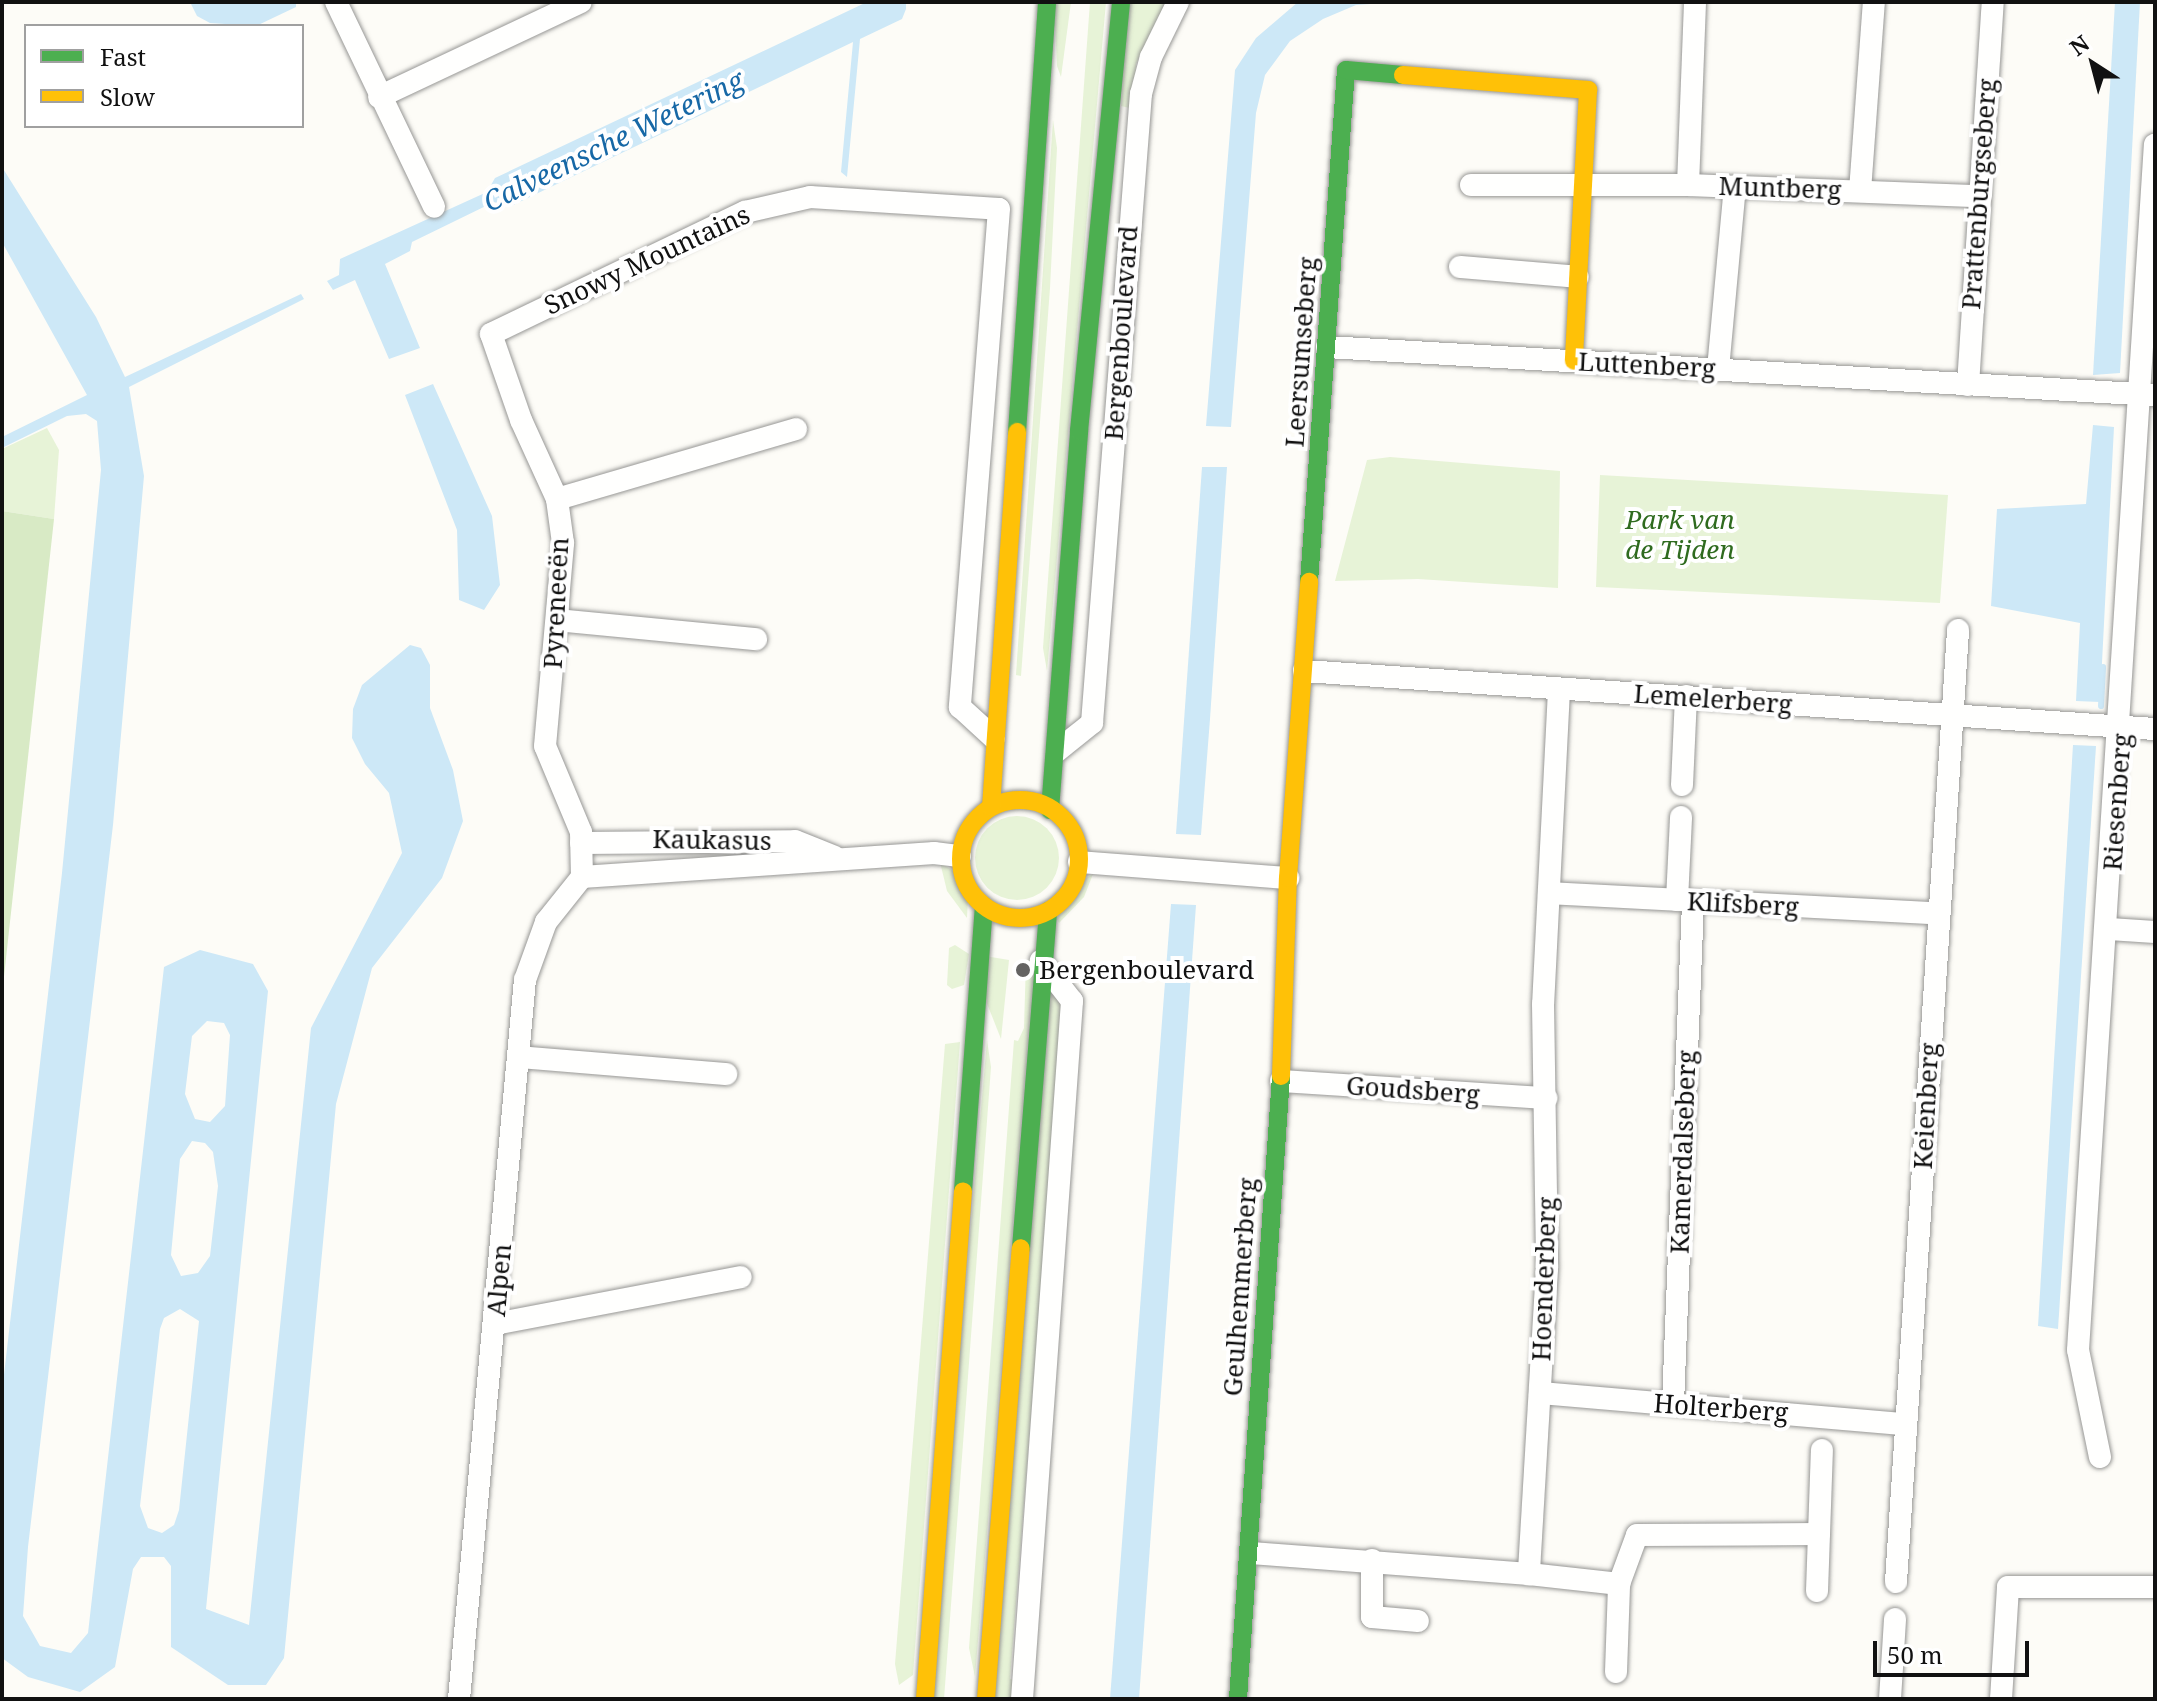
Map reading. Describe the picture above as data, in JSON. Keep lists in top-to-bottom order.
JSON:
{
  "streets": {
    "main road": ["Bergenboulevard", "Leersumseberg", "Geulhemmerberg"],
    "street": [
      "Muntberg",
      "Prattenburgseberg",
      "Snowy Mountains",
      "Luttenberg",
      "Pyreneeën",
      "Lemelerberg",
      "Riesenberg",
      "Kaukasus",
      "Klifsberg",
      "Goudsberg",
      "Keienberg",
      "Kamerdalseberg",
      "Hoenderberg",
      "Alpen",
      "Holterberg"
    ]
  },
  "crossings": [
    ["Muntberg", "Prattenburgseberg"],
    ["Muntberg", "Leersumseberg"],
    ["Prattenburgseberg", "Luttenberg"],
    ["Snowy Mountains", "Pyreneeën"],
    ["Bergenboulevard", "Kaukasus"],
    ["Leersumseberg", "Luttenberg"],
    ["Leersumseberg", "Lemelerberg"],
    ["Leersumseberg", "Geulhemmerberg"],
    ["Luttenberg", "Riesenberg"],
    ["Pyreneeën", "Kaukasus"],
    ["Pyreneeën", "Alpen"],
    ["Lemelerberg", "Riesenberg"],
    ["Lemelerberg", "Keienberg"],
    ["Lemelerberg", "Hoenderberg"],
    ["Kaukasus", "Alpen"],
    ["Klifsberg", "Keienberg"],
    ["Klifsberg", "Kamerdalseberg"],
    ["Klifsberg", "Hoenderberg"],
    ["Goudsberg", "Hoenderberg"],
    ["Goudsberg", "Geulhemmerberg"],
    ["Keienberg", "Holterberg"],
    ["Kamerdalseberg", "Holterberg"],
    ["Hoenderberg", "Holterberg"]
  ],
  "water": ["Calveensche Wetering"],
  "parks": ["Park van de Tijden"],
  "places": ["Bergenboulevard"],
  "legend": ["Fast", "Slow"],
  "scale_bar": "50 m",
  "north": "top left"
}
